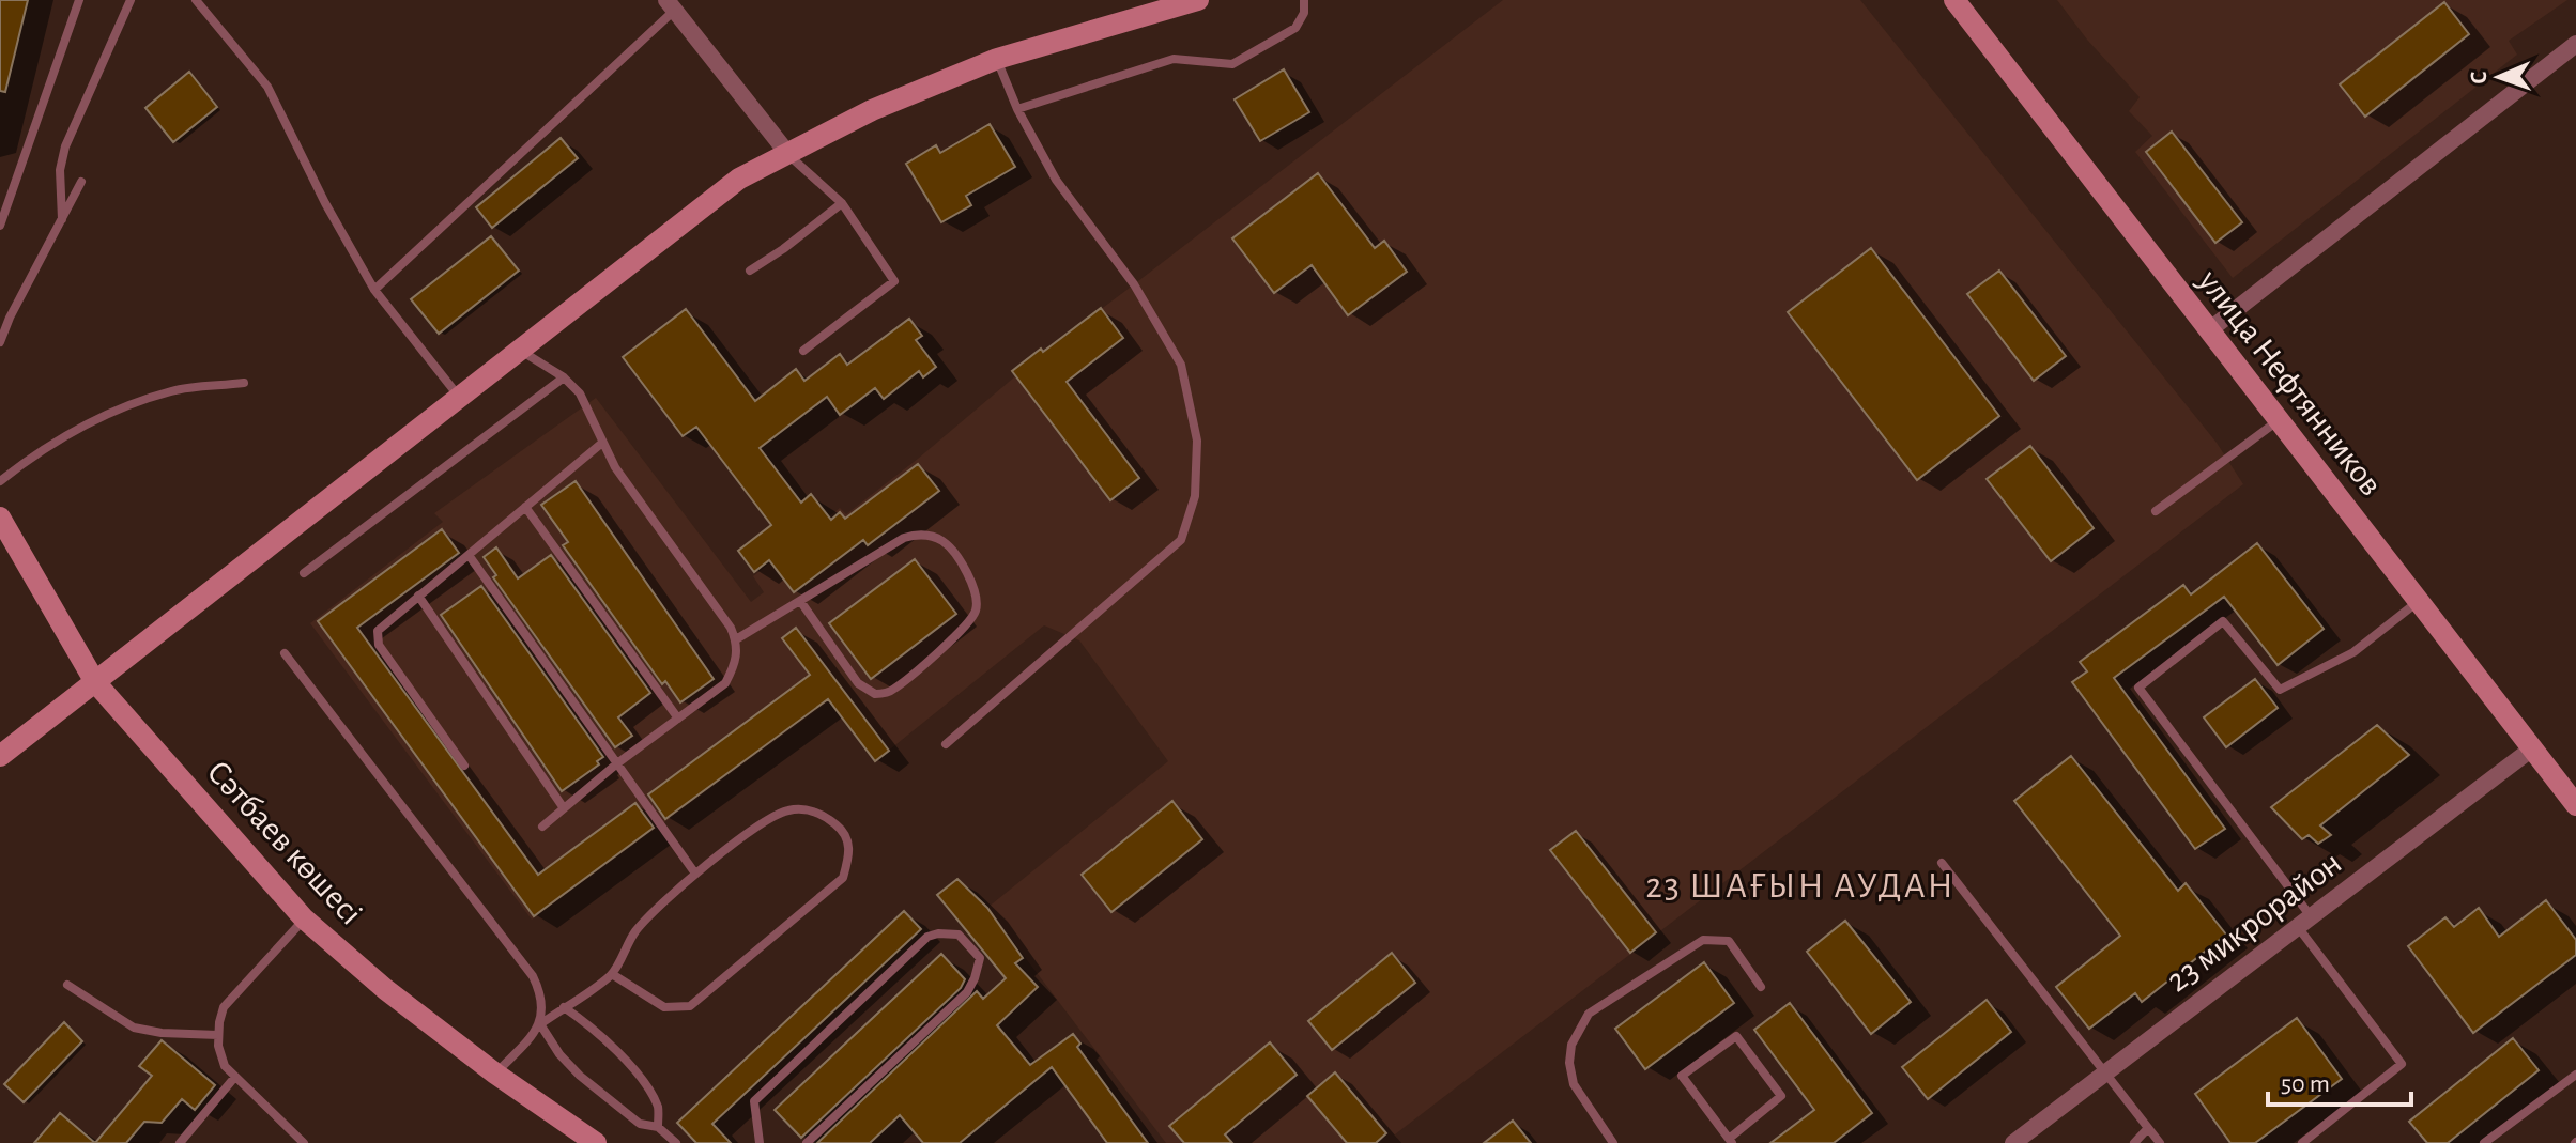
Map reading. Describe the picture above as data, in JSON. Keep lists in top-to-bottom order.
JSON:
{
  "streets": {
    "street": ["улица Нефтянников", "Сәтбаев көшесі", "23 микрорайон"]
  },
  "crossings": [
    ["улица Нефтянников", "23 микрорайон"]
  ],
  "districts": ["23 ШАҒЫН АУДАН"],
  "scale_bar": "50 m",
  "north": "left"
}
